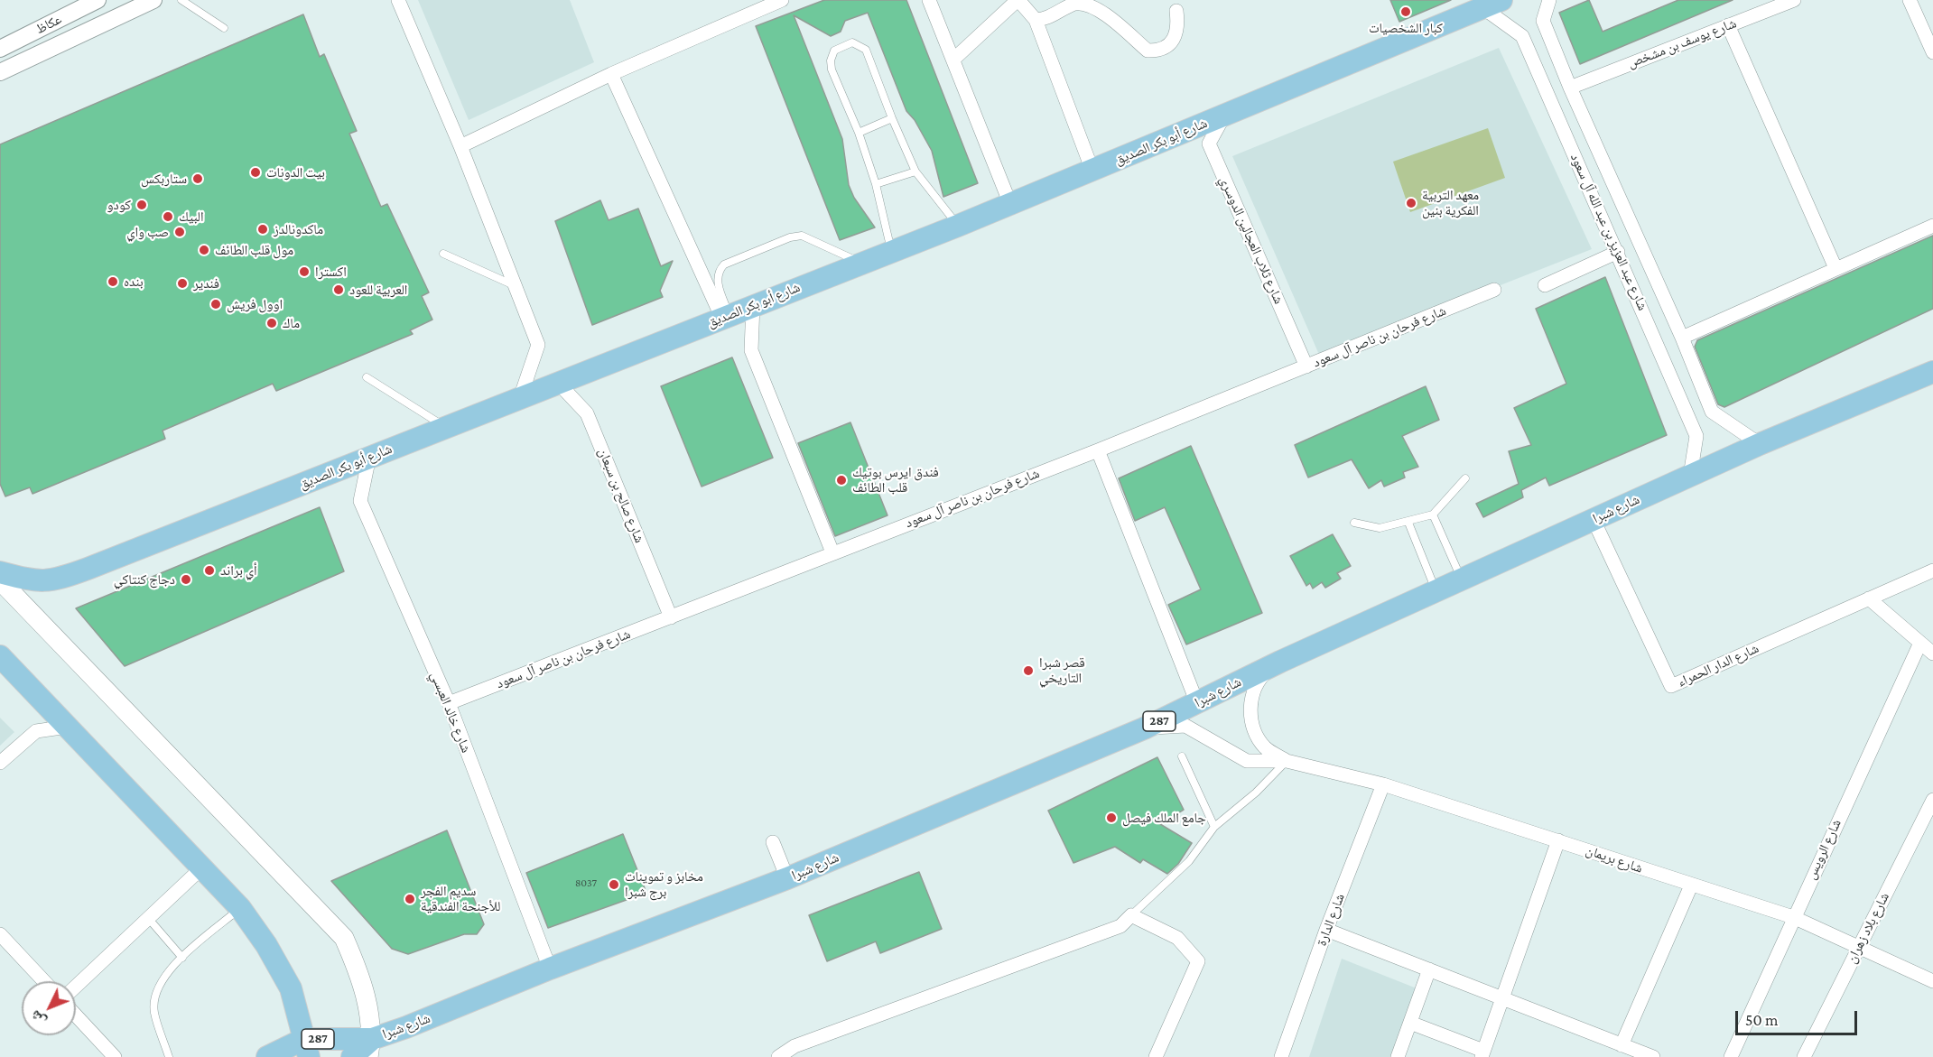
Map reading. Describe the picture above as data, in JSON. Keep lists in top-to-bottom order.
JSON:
{
  "streets": {
    "main road": ["شارع أبو بكر الصديق", "شارع شبرا", "287"],
    "street": [
      "عكاظ",
      "شارع يوسف بن مشخص",
      "شارع عبد العزيز بن عبد الله آل سعود",
      "شارع ثلاب العجالين الدوسري",
      "شارع فرحان بن ناصر آل سعود",
      "شارع صالح بن سبعان",
      "شارع الدار الحمراء",
      "شارع خالد العبسي",
      "شارع الرويس",
      "شارع بريمان",
      "شارع الدارة",
      "شارع بلاد زهران"
    ]
  },
  "crossings": [
    ["شارع يوسف بن مشخص", "شارع عبد العزيز بن عبد الله آل سعود"],
    ["شارع أبو بكر الصديق", "شارع عبد العزيز بن عبد الله آل سعود"],
    ["شارع أبو بكر الصديق", "شارع ثلاب العجالين الدوسري"],
    ["شارع أبو بكر الصديق", "شارع صالح بن سبعان"],
    ["شارع أبو بكر الصديق", "شارع خالد العبسي"],
    ["شارع عبد العزيز بن عبد الله آل سعود", "شارع شبرا"],
    ["شارع ثلاب العجالين الدوسري", "شارع فرحان بن ناصر آل سعود"],
    ["شارع فرحان بن ناصر آل سعود", "شارع صالح بن سبعان"],
    ["شارع فرحان بن ناصر آل سعود", "شارع خالد العبسي"],
    ["شارع شبرا", "شارع الدار الحمراء"],
    ["شارع شبرا", "شارع خالد العبسي"],
    ["شارع شبرا", "287"],
    ["شارع الرويس", "شارع بريمان"],
    ["شارع بريمان", "شارع الدارة"],
    ["شارع بريمان", "شارع بلاد زهران"]
  ],
  "places": [
    "كبار الشخصيات",
    "بيت الدونات",
    "ستاربكس",
    "معهد التربية الفكرية بنين",
    "كودو",
    "البيك",
    "ماكدونالدز",
    "صب واي",
    "مول قلب الطائف",
    "اكسترا",
    "بنده",
    "فندير",
    "العربية للعود",
    "اوول فريش",
    "ماك",
    "فندق ايرس بوتيك قلب الطائف",
    "أي براند",
    "دجاج كنتاكي",
    "قصر شبرا التاريخي",
    "جامع الملك فيصل",
    "مخابز و تموينات برج شبرا",
    "سديم الفجر للأجنحة الفندقية"
  ],
  "house_numbers": ["8037"],
  "scale_bar": "50 m",
  "north": "bottom left"
}
